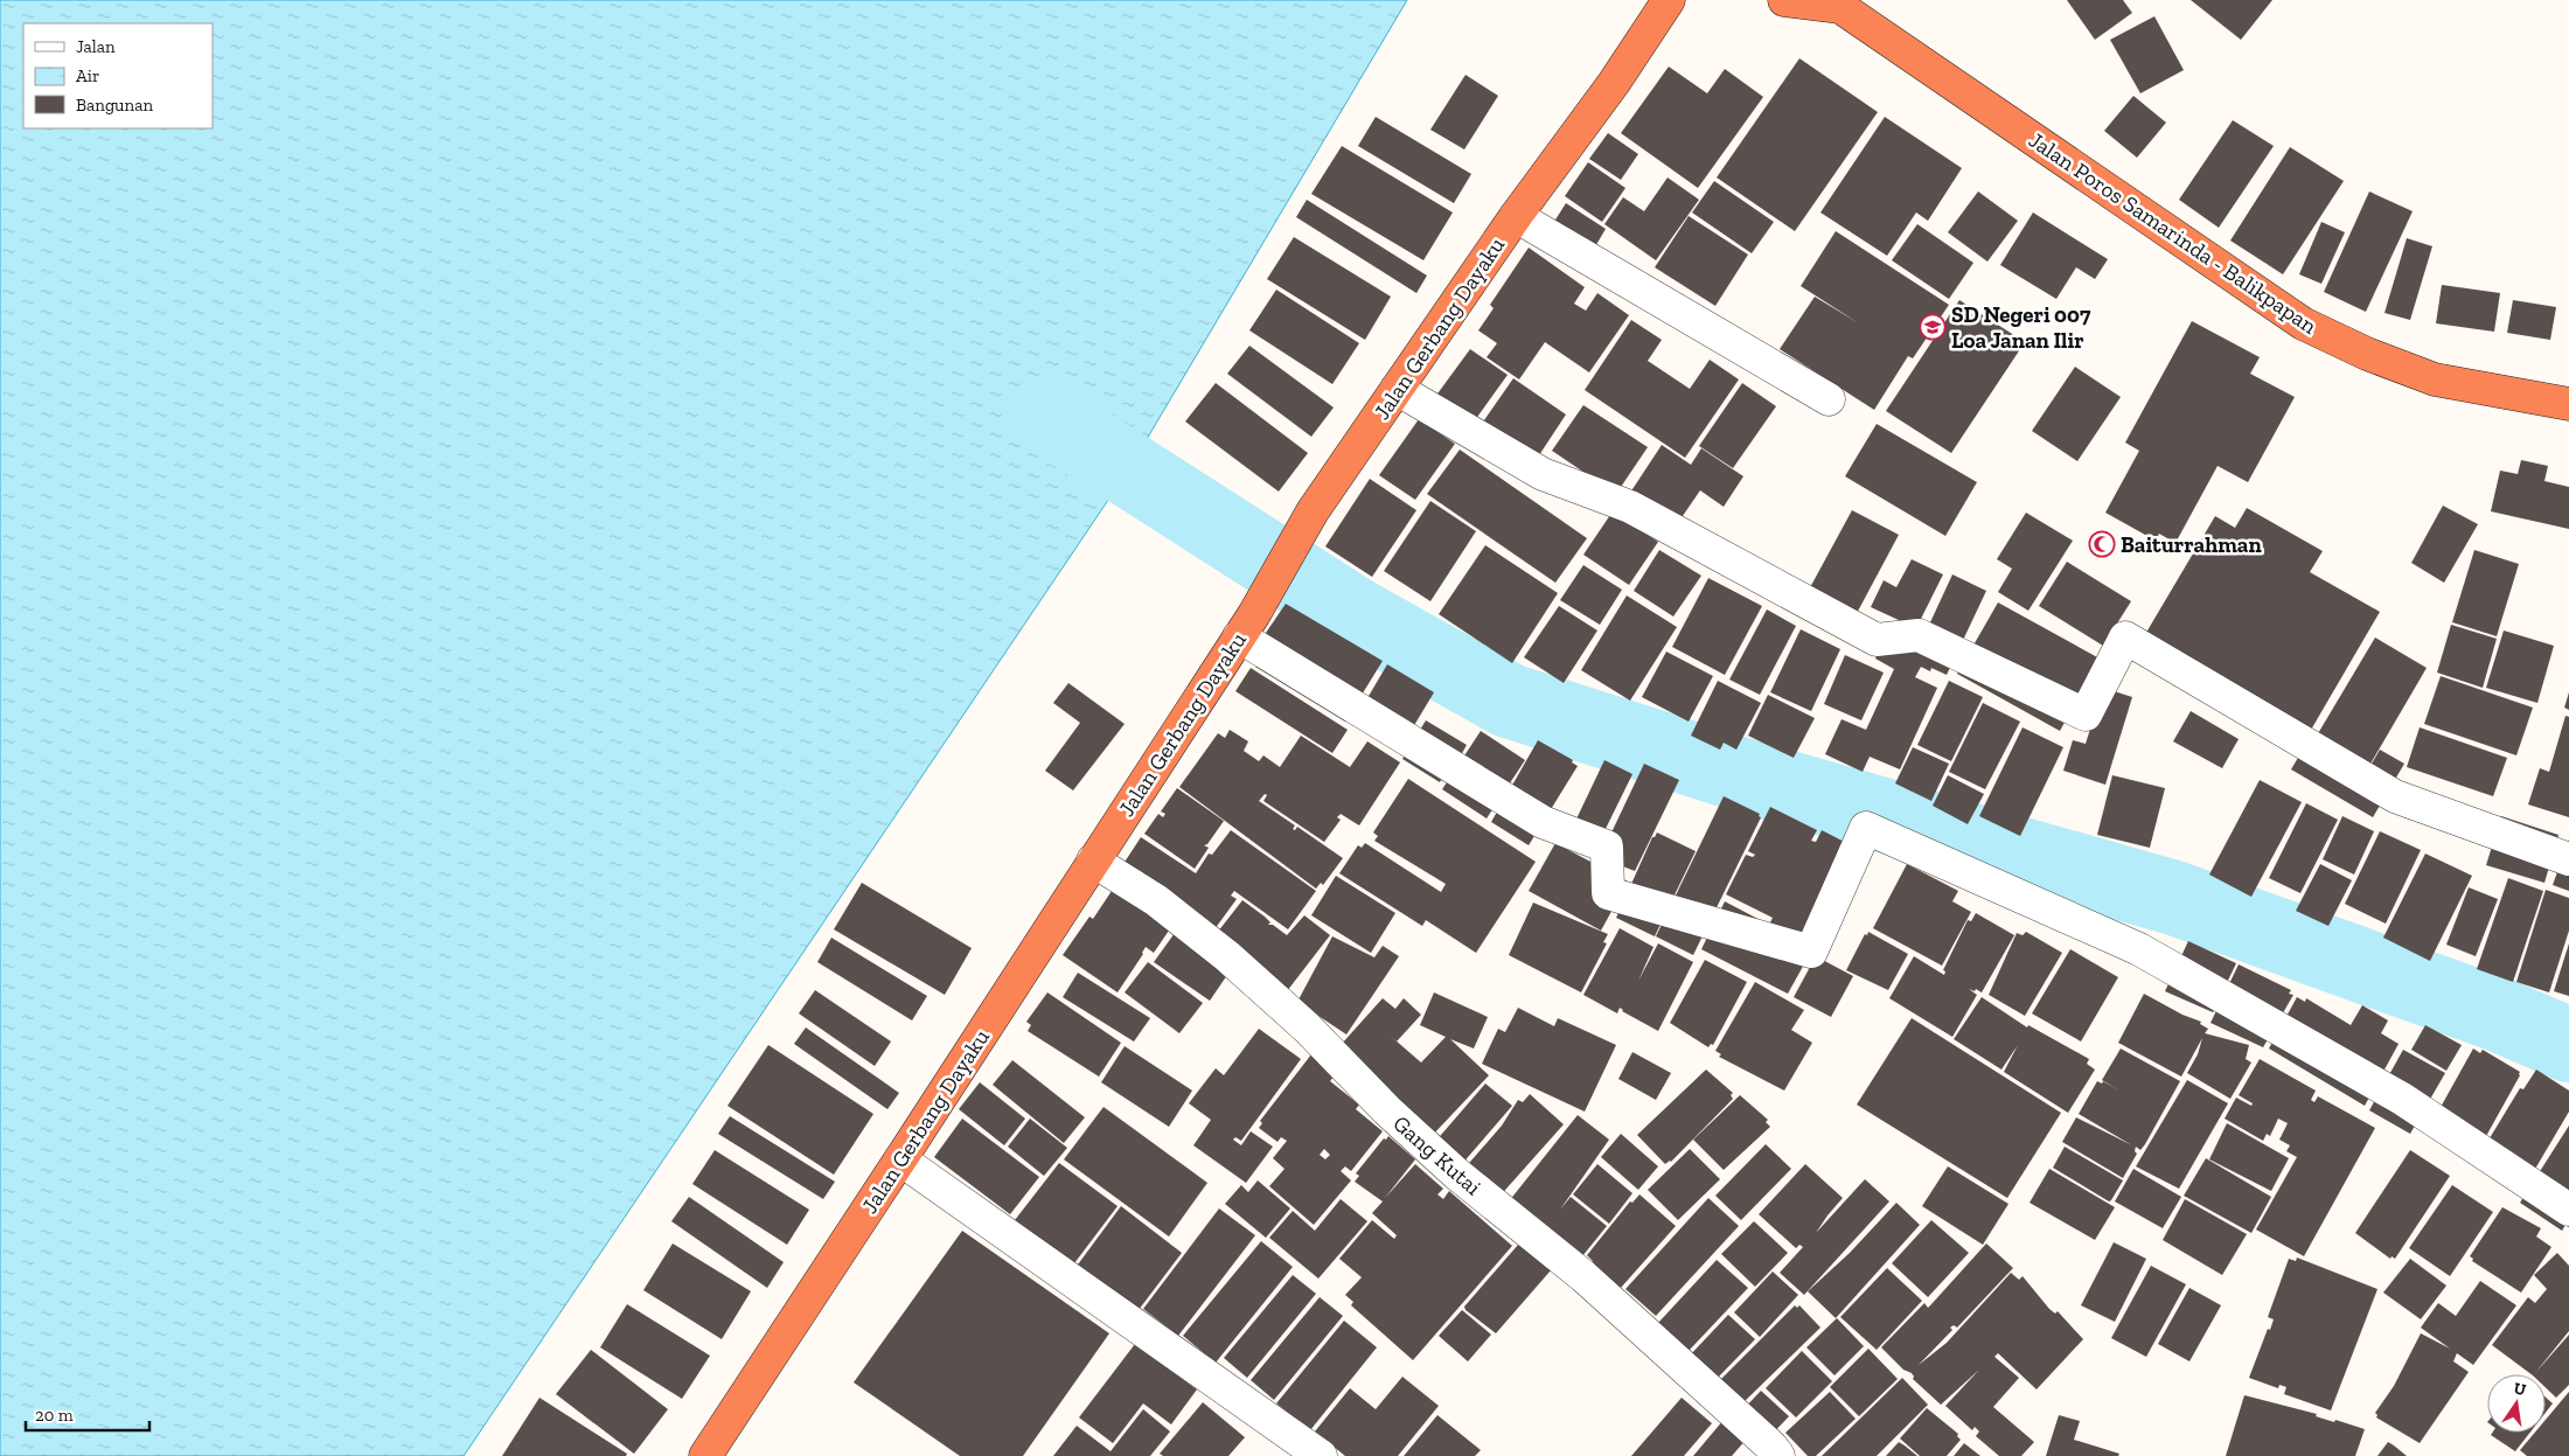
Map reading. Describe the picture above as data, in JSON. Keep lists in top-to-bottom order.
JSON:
{
  "streets": {
    "highway": ["Jalan Poros Samarinda - Balikpapan", "Jalan Gerbang Dayaku"],
    "street": ["Gang Kutai"]
  },
  "crossings": [
    ["Jalan Gerbang Dayaku", "Gang Kutai"]
  ],
  "places": {
    "school or university": ["SD Negeri 007 Loa Janan Ilir"],
    "mosque": ["Baiturrahman"]
  },
  "legend": ["Jalan", "Air", "Bangunan"],
  "scale_bar": "20 m",
  "north": "top"
}
